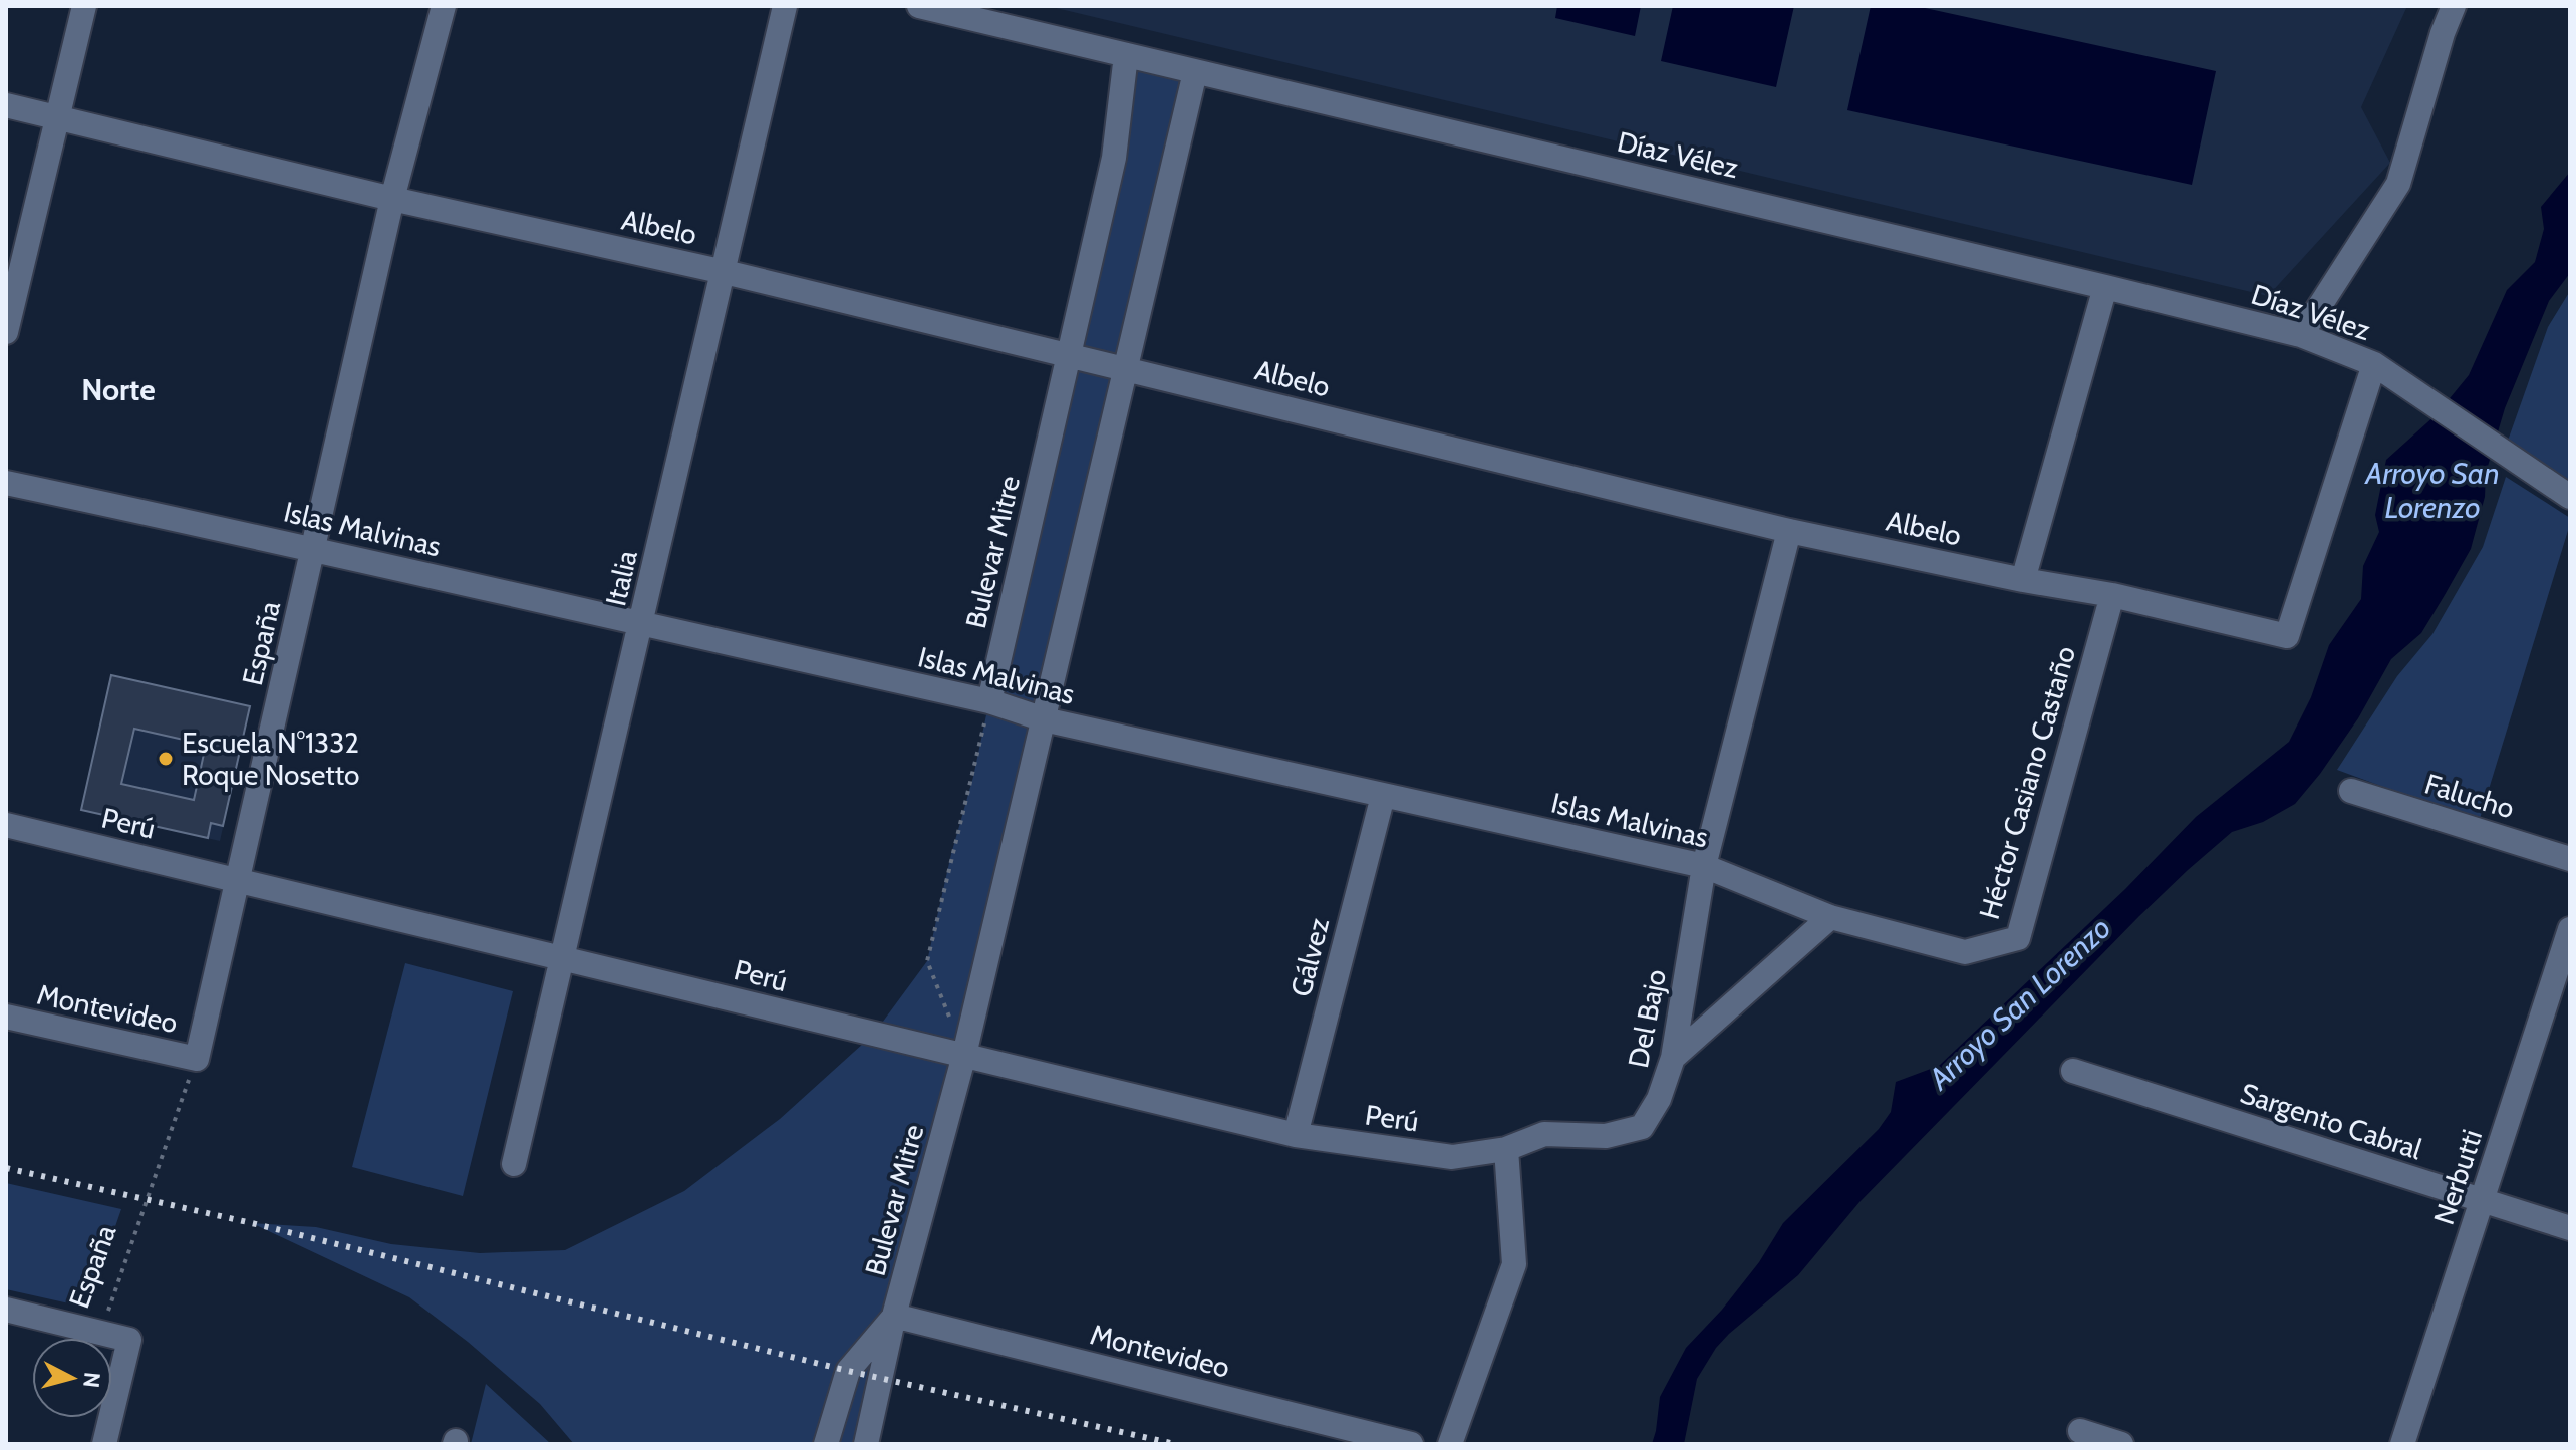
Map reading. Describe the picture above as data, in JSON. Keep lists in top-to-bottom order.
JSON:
{
  "streets": {
    "street": [
      "Díaz Vélez",
      "Albelo",
      "Islas Malvinas",
      "Bulevar Mitre",
      "Italia",
      "España",
      "Héctor Casiano Castaño",
      "Falucho",
      "Perú",
      "Gálvez",
      "Montevideo",
      "Del Bajo",
      "Sargento Cabral",
      "Nerbutti"
    ]
  },
  "crossings": [
    ["Díaz Vélez", "Albelo"],
    ["Díaz Vélez", "Bulevar Mitre"],
    ["Albelo", "Bulevar Mitre"],
    ["Albelo", "Italia"],
    ["Albelo", "España"],
    ["Albelo", "Héctor Casiano Castaño"],
    ["Albelo", "Del Bajo"],
    ["Islas Malvinas", "Bulevar Mitre"],
    ["Islas Malvinas", "Italia"],
    ["Islas Malvinas", "España"],
    ["Islas Malvinas", "Héctor Casiano Castaño"],
    ["Islas Malvinas", "Gálvez"],
    ["Islas Malvinas", "Del Bajo"],
    ["Bulevar Mitre", "Perú"],
    ["Bulevar Mitre", "Montevideo"],
    ["Italia", "Perú"],
    ["España", "Perú"],
    ["España", "Montevideo"],
    ["Perú", "Gálvez"],
    ["Perú", "Del Bajo"],
    ["Sargento Cabral", "Nerbutti"]
  ],
  "districts": ["Norte"],
  "water": ["Arroyo San Lorenzo"],
  "places": ["Escuela N°1332 Roque Nosetto"],
  "north": "right"
}
